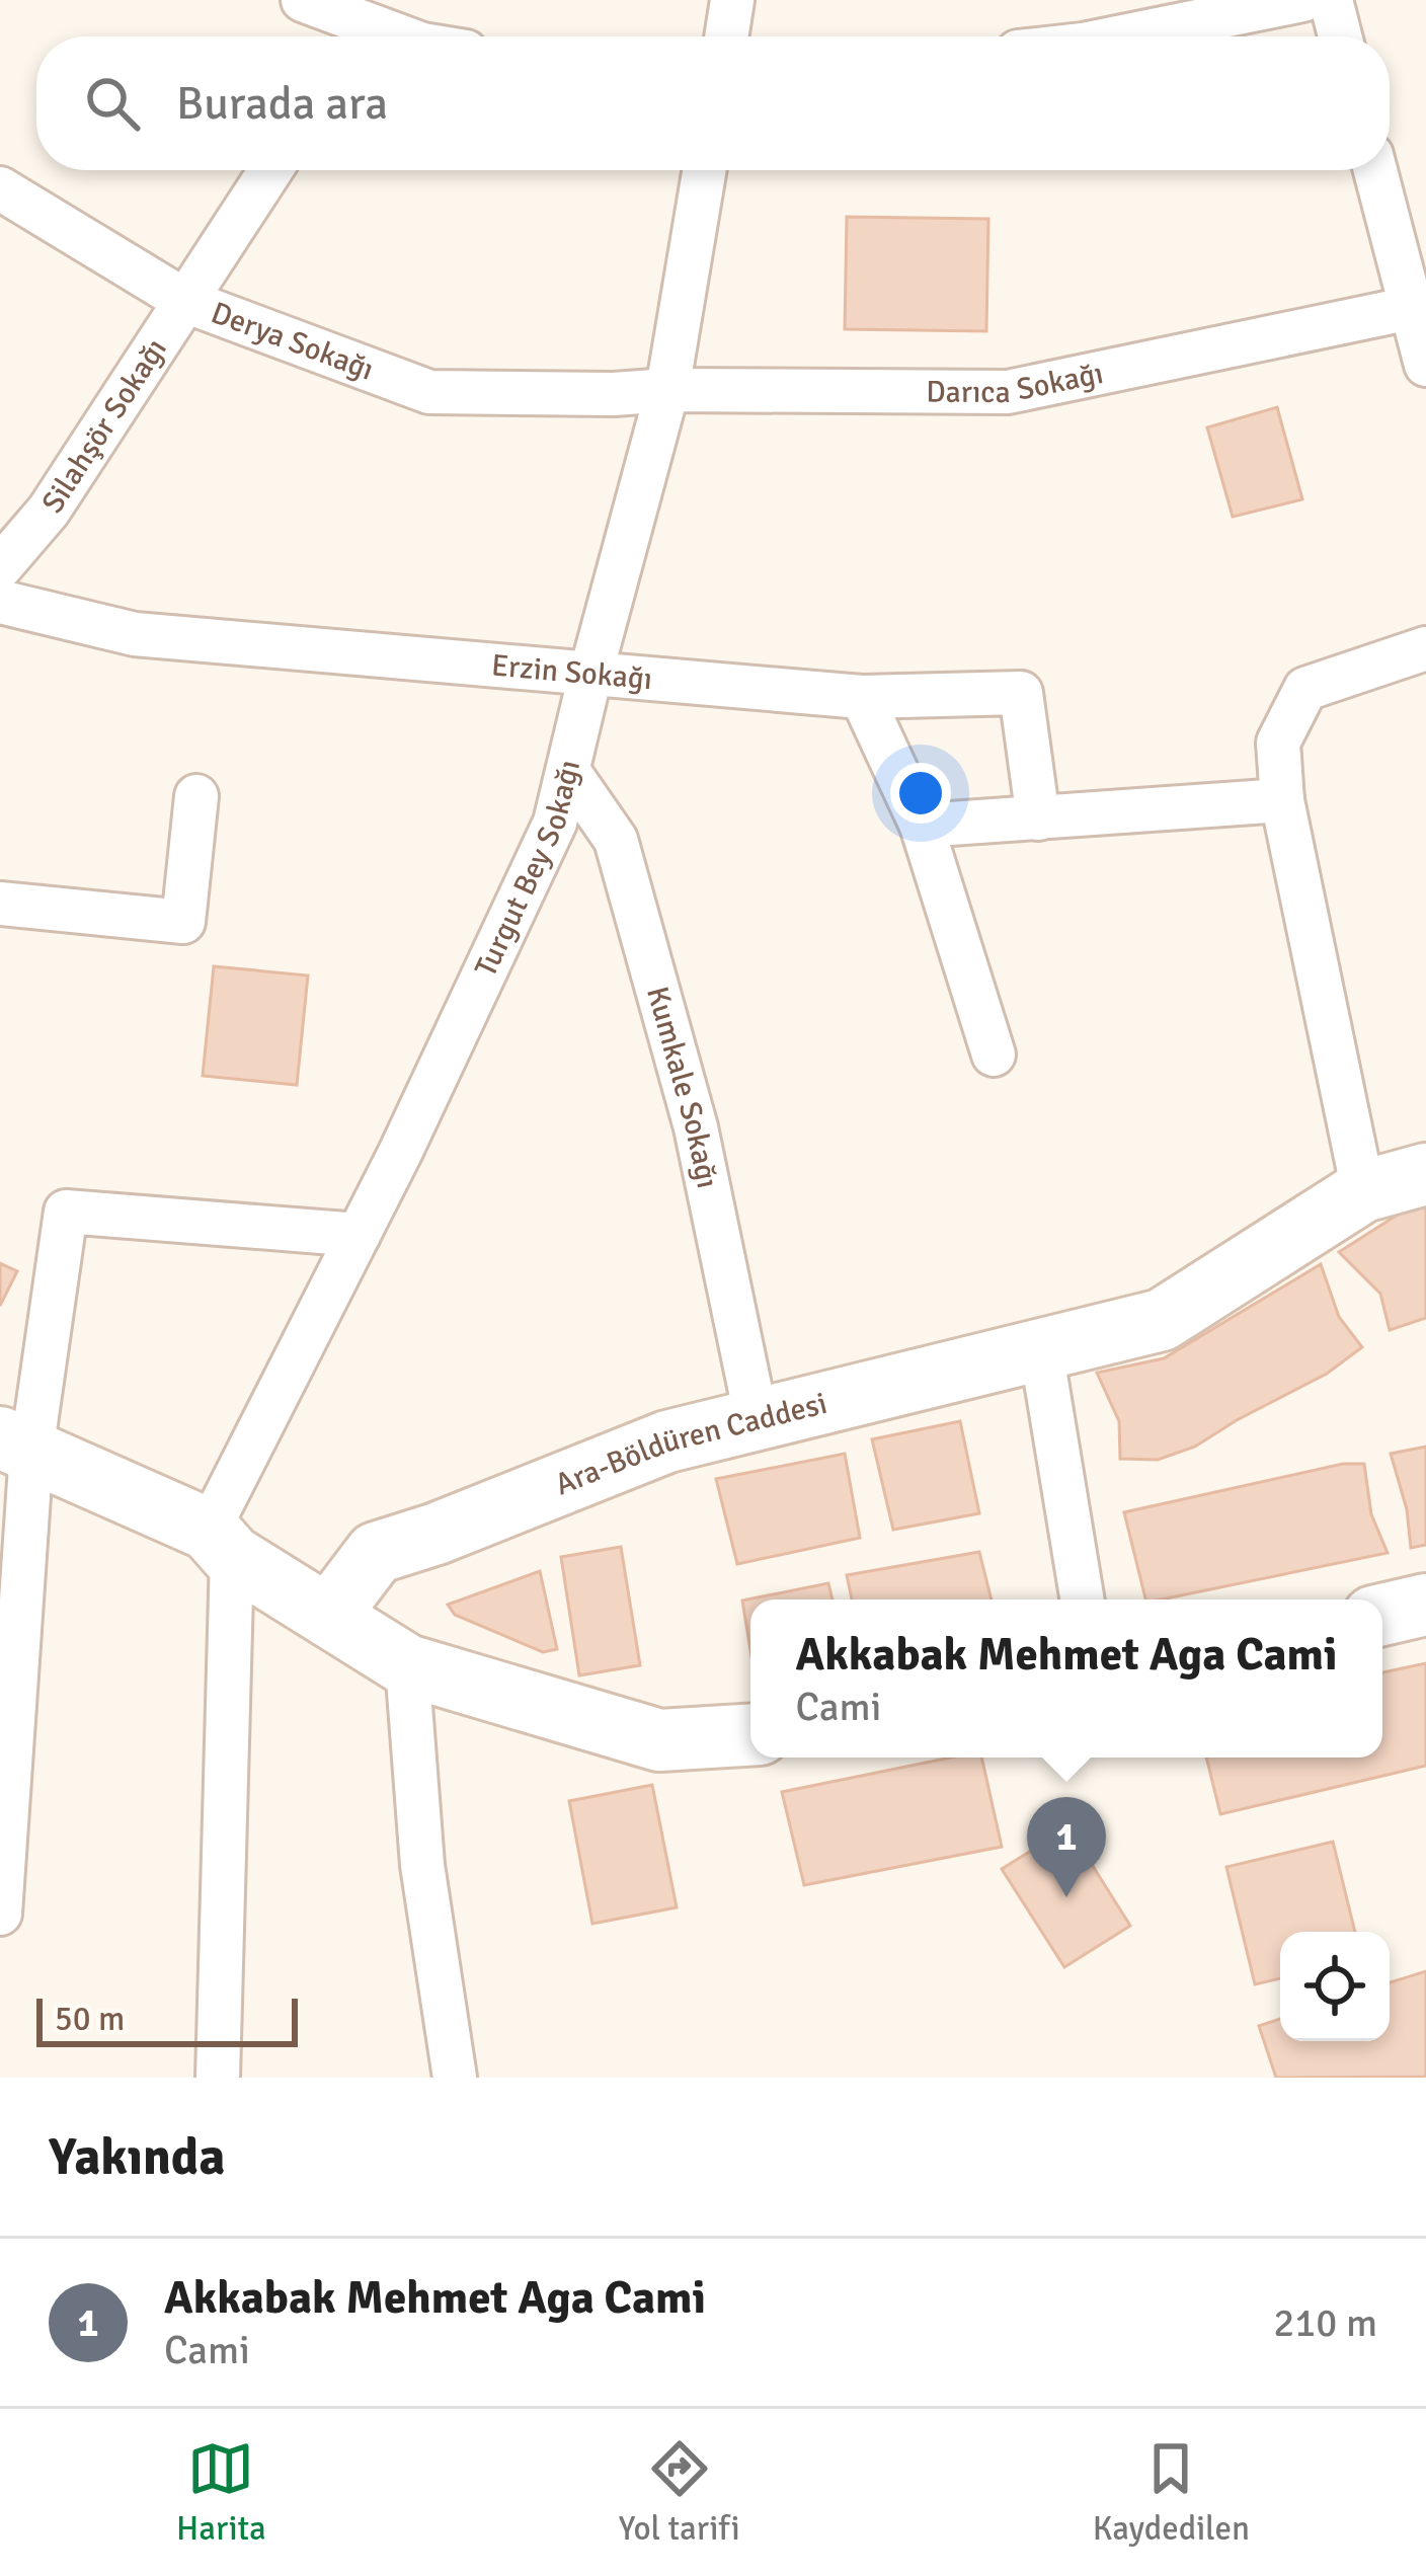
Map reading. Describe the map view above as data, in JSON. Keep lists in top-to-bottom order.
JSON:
{
  "streets": {
    "street": [
      "Derya Sokağı",
      "Darıca Sokağı",
      "Silahşör Sokağı",
      "Erzin Sokağı",
      "Turgut Bey Sokağı",
      "Kumkale Sokağı",
      "Ara-Böldüren Caddesi"
    ]
  },
  "crossings": [
    ["Derya Sokağı", "Darıca Sokağı"],
    ["Derya Sokağı", "Silahşör Sokağı"],
    ["Darıca Sokağı", "Turgut Bey Sokağı"],
    ["Erzin Sokağı", "Turgut Bey Sokağı"],
    ["Turgut Bey Sokağı", "Kumkale Sokağı"],
    ["Kumkale Sokağı", "Ara-Böldüren Caddesi"]
  ],
  "scale_bar": "50 m",
  "page": {
    "search": "Burada ara",
    "popup": ["Akkabak Mehmet Aga Cami", "Cami"],
    "pins": "1",
    "scale": "50 m",
    "heading": "Yakında",
    "list": [
      {
        "mark": "1",
        "name": "Akkabak Mehmet Aga Cami",
        "note": "Cami",
        "value": "210 m"
      }
    ],
    "nav": ["Harita", "Yol tarifi", "Kaydedilen"]
  }
}
